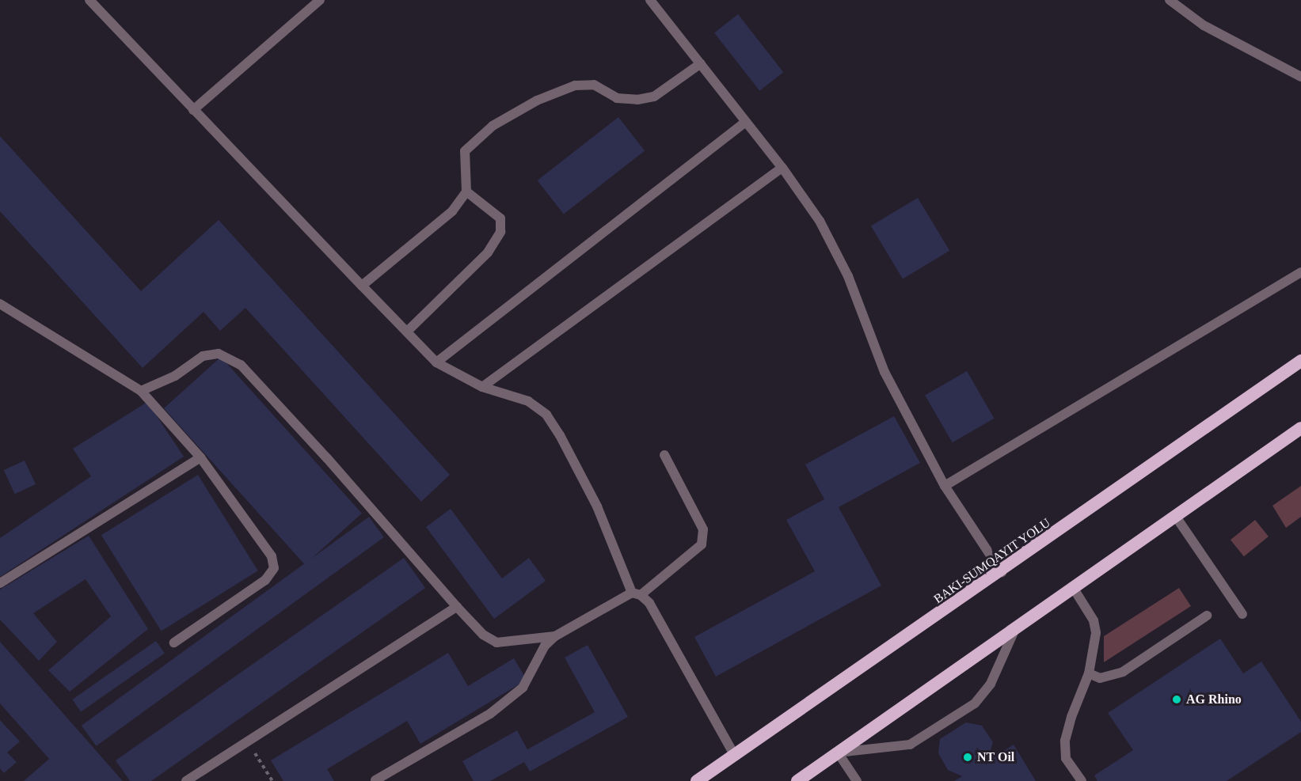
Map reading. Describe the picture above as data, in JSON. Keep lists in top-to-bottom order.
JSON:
{
  "places": ["AG Rhino", "NT Oil"]
}
